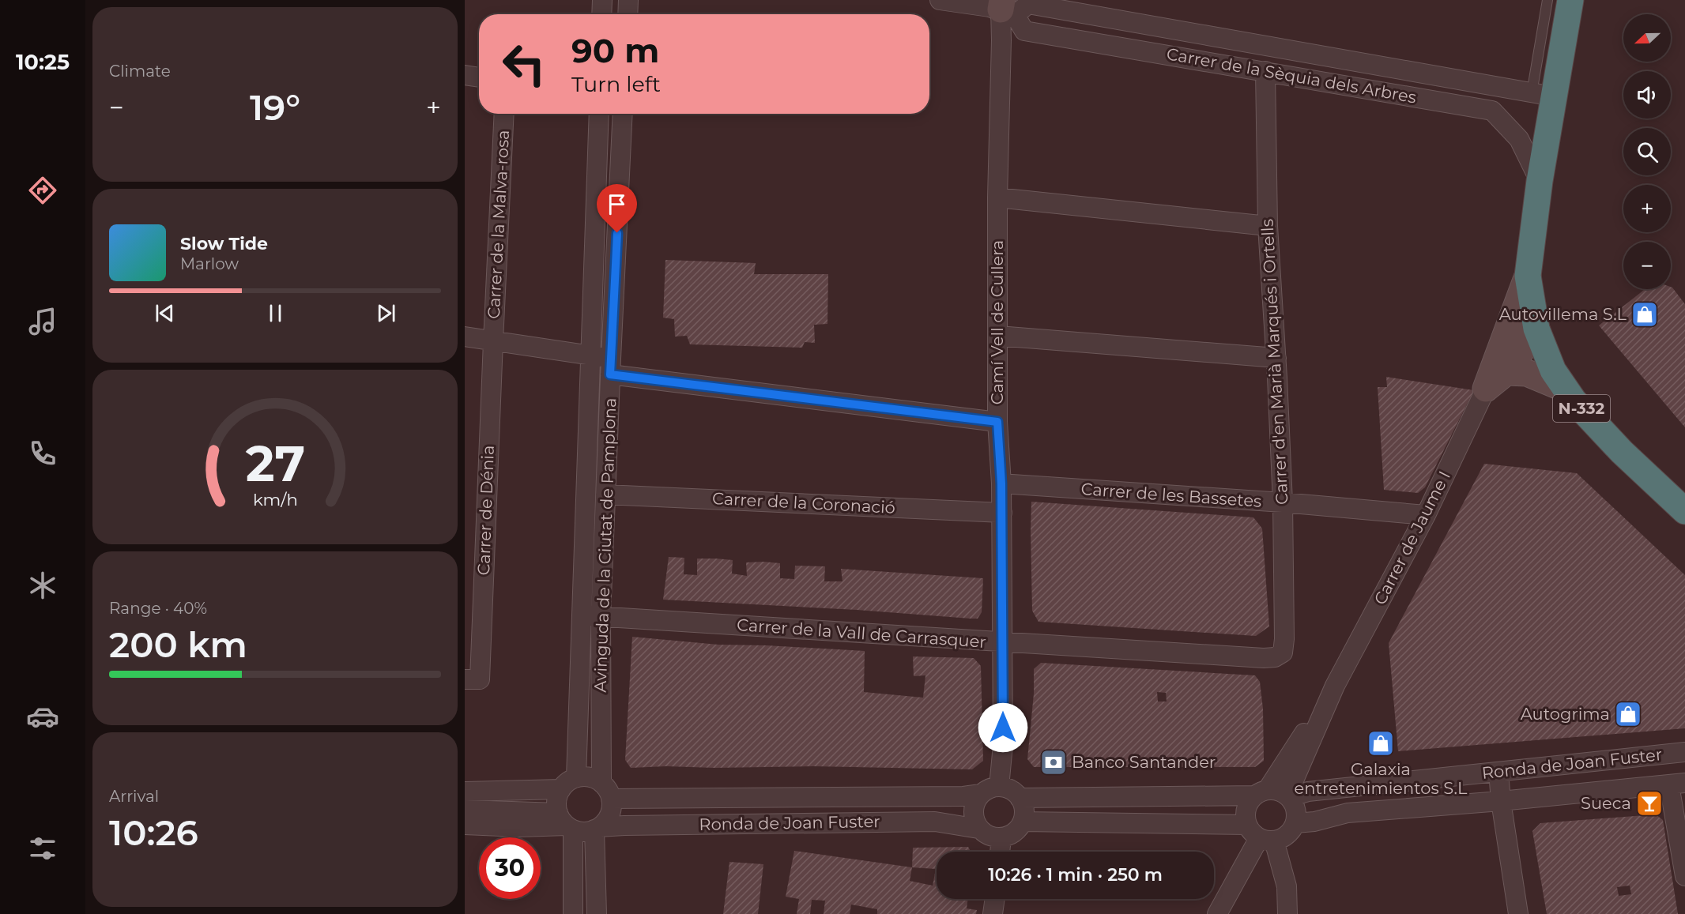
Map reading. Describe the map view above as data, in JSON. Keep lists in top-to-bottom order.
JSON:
{
  "streets": {
    "highway": ["N-332"],
    "street": [
      "Carrer de la Sèquia dels Arbres",
      "Carrer de la Malva-rosa",
      "Camí Vell de Cullera",
      "Carrer d'en Marià Marqués i Ortells",
      "Carrer de les Bassetes",
      "Carrer de la Coronació",
      "Carrer de Dénia",
      "Carrer de Jaume I",
      "Avinguda de la Ciutat de Pamplona",
      "Carrer de la Vall de Carrasquer",
      "Ronda de Joan Fuster"
    ]
  },
  "crossings": [
    ["Carrer de la Sèquia dels Arbres", "Camí Vell de Cullera"],
    ["Carrer de la Sèquia dels Arbres", "Carrer d'en Marià Marqués i Ortells"],
    ["Carrer de la Sèquia dels Arbres", "N-332"],
    ["Carrer de la Malva-rosa", "Carrer de Dénia"],
    ["Camí Vell de Cullera", "Carrer de les Bassetes"],
    ["Camí Vell de Cullera", "Carrer de la Coronació"],
    ["Camí Vell de Cullera", "Carrer de la Vall de Carrasquer"],
    ["Camí Vell de Cullera", "Ronda de Joan Fuster"],
    ["Carrer d'en Marià Marqués i Ortells", "Carrer de les Bassetes"],
    ["Carrer d'en Marià Marqués i Ortells", "Carrer de la Vall de Carrasquer"],
    ["N-332", "Carrer de Jaume I"],
    ["Carrer de les Bassetes", "Carrer de Jaume I"],
    ["Carrer de la Coronació", "Avinguda de la Ciutat de Pamplona"],
    ["Carrer de Jaume I", "Ronda de Joan Fuster"],
    ["Avinguda de la Ciutat de Pamplona", "Carrer de la Vall de Carrasquer"],
    ["Avinguda de la Ciutat de Pamplona", "Ronda de Joan Fuster"]
  ],
  "places": {
    "shop": ["Autovillema S.L", "Autogrima", "Galaxia entretenimientos S.L"],
    "bank": ["Banco Santander"],
    "bar": ["Sueca"]
  },
  "north": "left",
  "page": {
    "tabs": "10:25",
    "tile": [
      "Climate",
      ["Range · 40%", "200 km"],
      ["Arrival", "10:26"]
    ],
    "map_buttons": ["+", "−"],
    "turn": ["90 m", "Turn left"],
    "heat": ["−", "19°", "+"],
    "song": ["Slow Tide", "Marlow"],
    "limit": "30",
    "trip": "10:26 · 1 min · 250 m",
    "gauge": ["27", "km/h"]
  }
}
